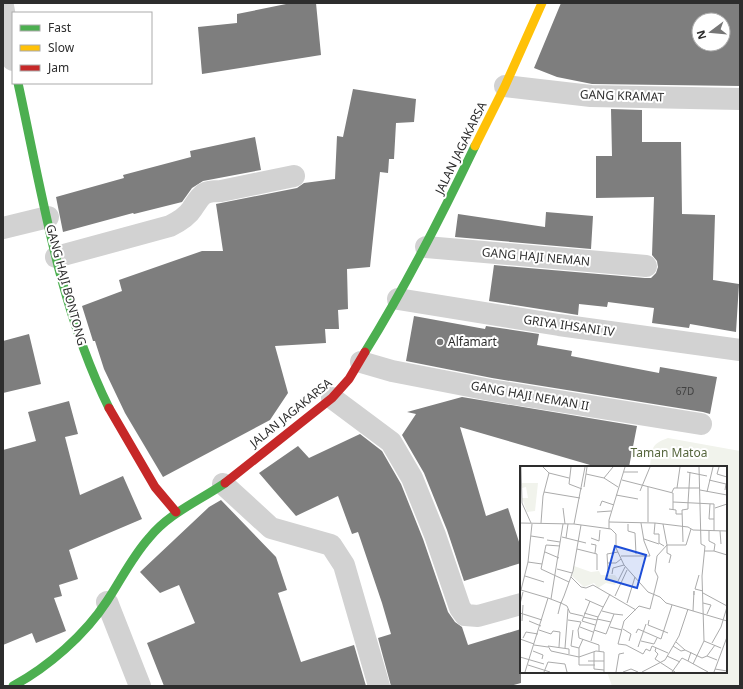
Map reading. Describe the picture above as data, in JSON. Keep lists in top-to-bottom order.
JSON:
{
  "streets": {
    "main road": ["JALAN JAGAKARSA", "GANG HAJI BONTONG"],
    "street": [
      "GANG KRAMAT",
      "GANG HAJI NEMAN",
      "GRIYA IHSANI IV",
      "GANG HAJI NEMAN II"
    ]
  },
  "crossings": [
    ["GANG KRAMAT", "JALAN JAGAKARSA"],
    ["JALAN JAGAKARSA", "GANG HAJI NEMAN"],
    ["JALAN JAGAKARSA", "GANG HAJI BONTONG"],
    ["JALAN JAGAKARSA", "GRIYA IHSANI IV"],
    ["JALAN JAGAKARSA", "GANG HAJI NEMAN II"]
  ],
  "parks": ["Taman Matoa"],
  "places": ["Alfamart"],
  "house_numbers": ["67D"],
  "legend": ["Fast", "Slow", "Jam"],
  "north": "left"
}
